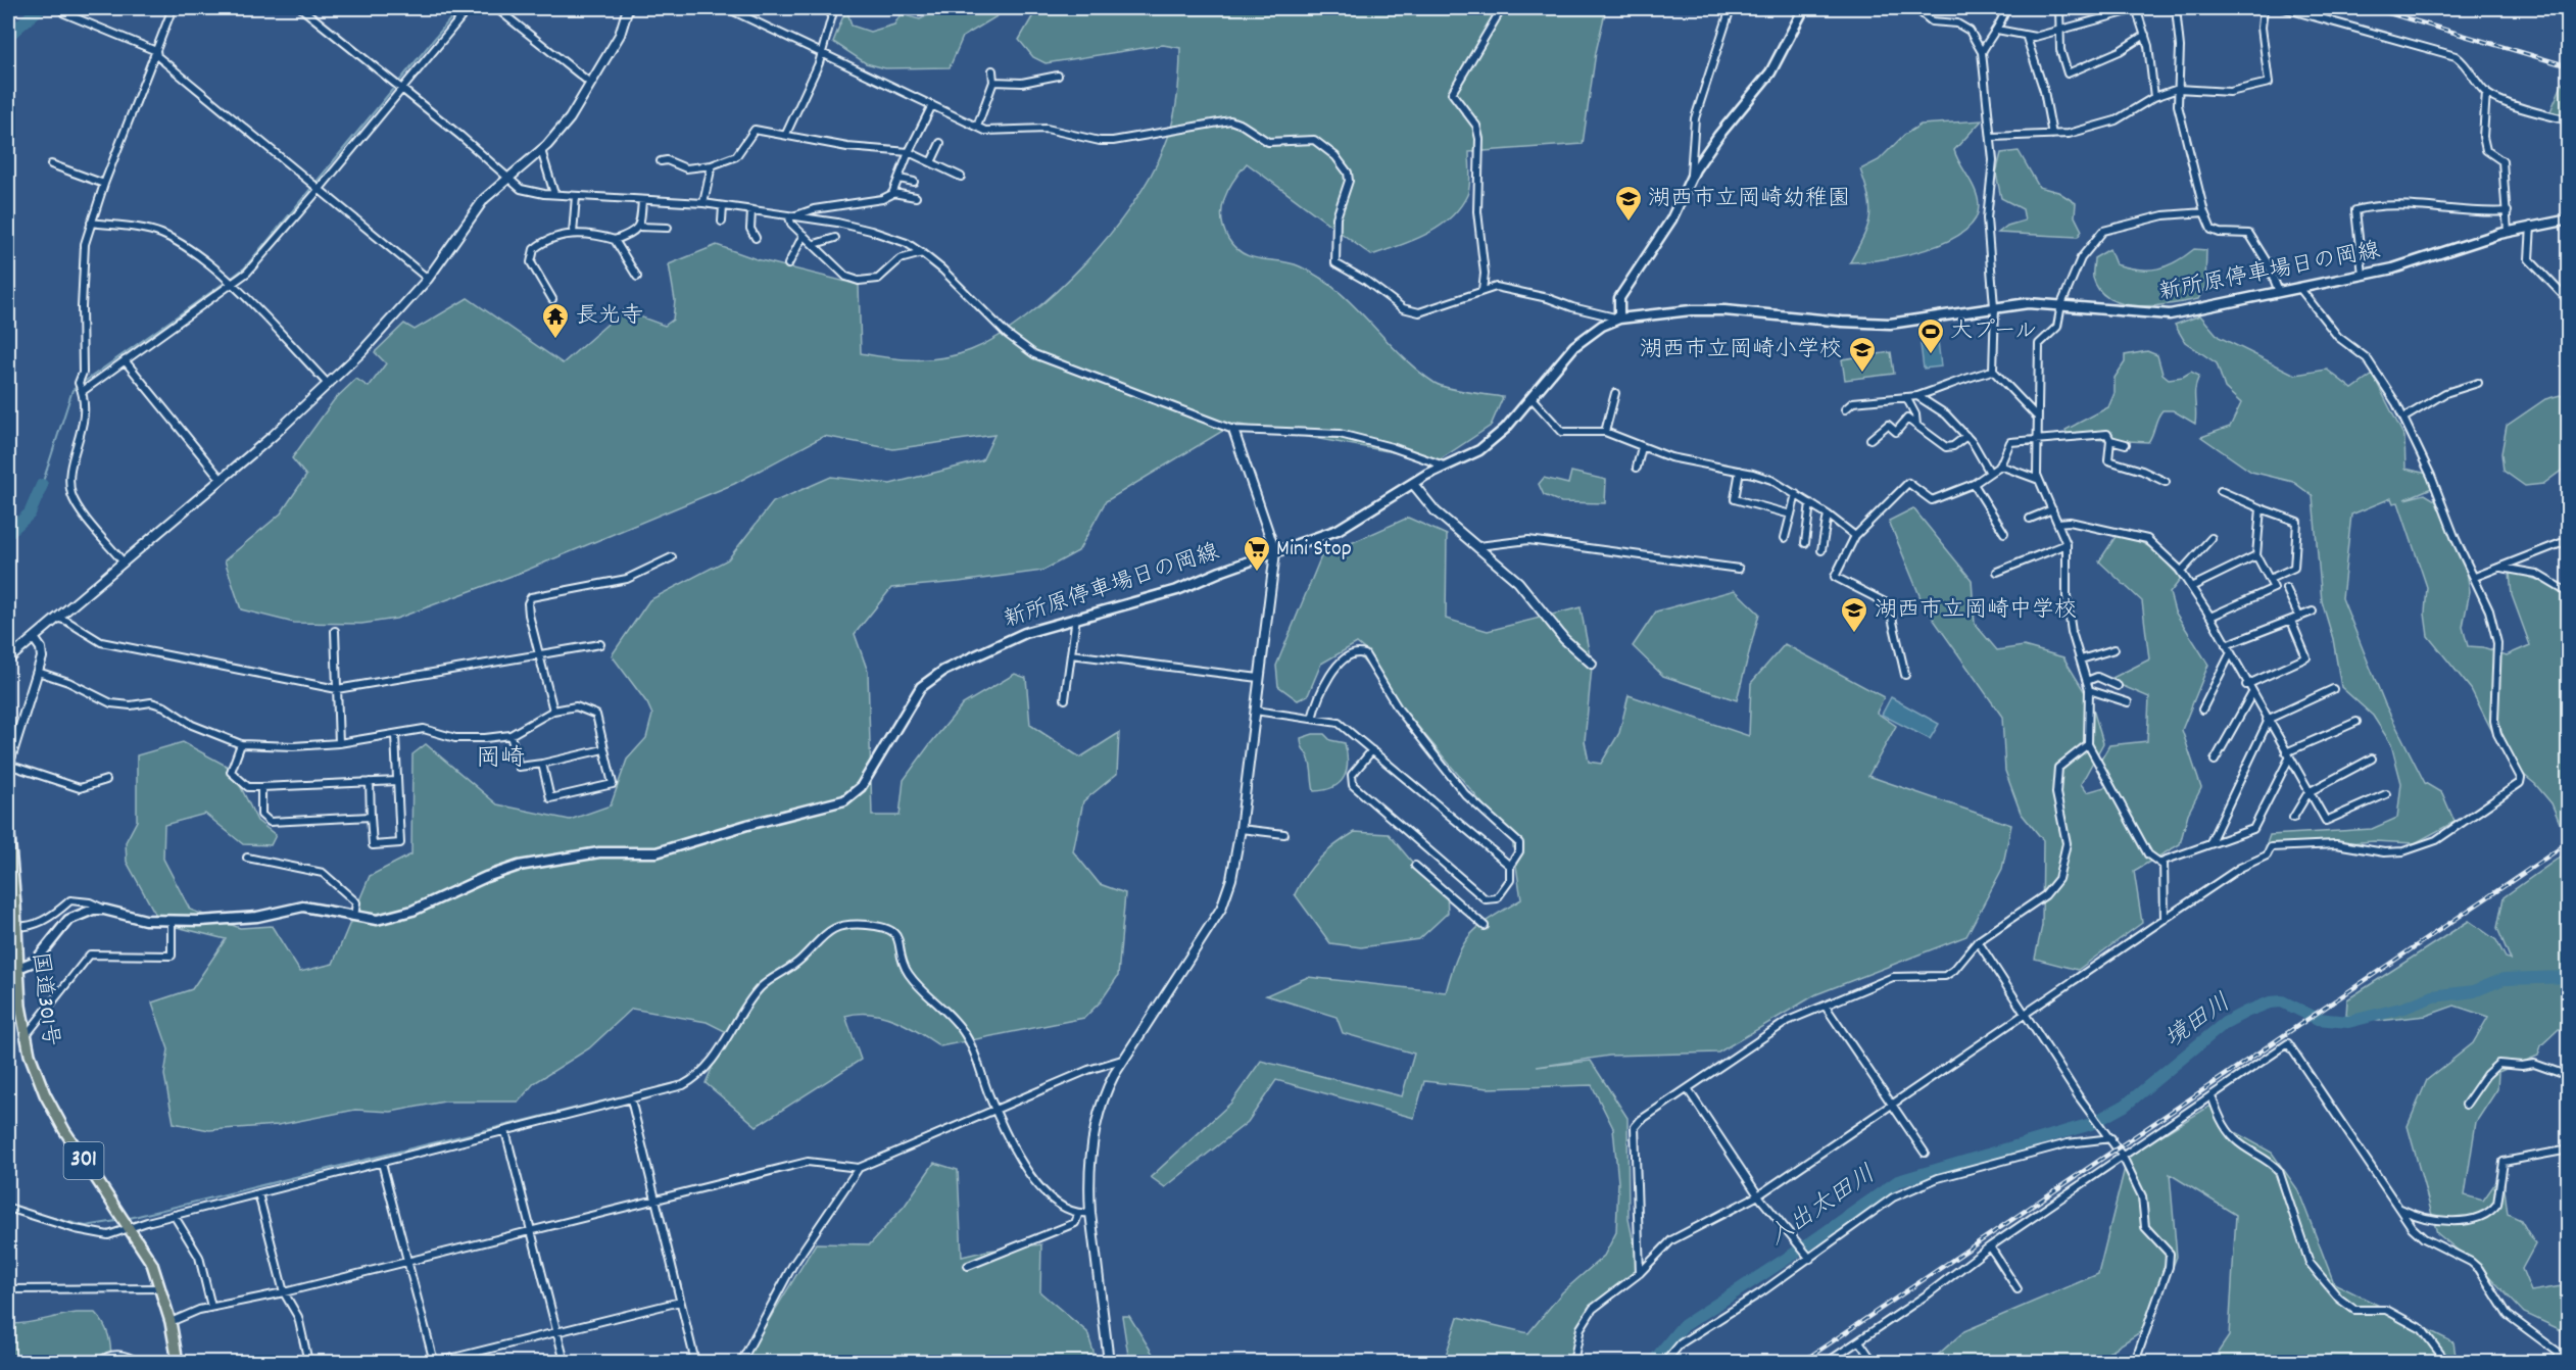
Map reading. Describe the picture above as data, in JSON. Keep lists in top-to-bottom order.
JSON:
{
  "streets": {
    "highway": ["国道301号", "301"],
    "main road": ["新所原停車場日の岡線"]
  },
  "crossings": [
    ["新所原停車場日の岡線", "国道301号"]
  ],
  "districts": ["岡崎"],
  "water": ["境田川", "入出太田川"],
  "places": {
    "school or university": ["湖西市立岡崎幼稚園", "湖西市立岡崎小学校", "湖西市立岡崎中学校"],
    "temple": ["長光寺"],
    "sports": ["大プール"],
    "supermarket": ["Mini Stop"]
  }
}
